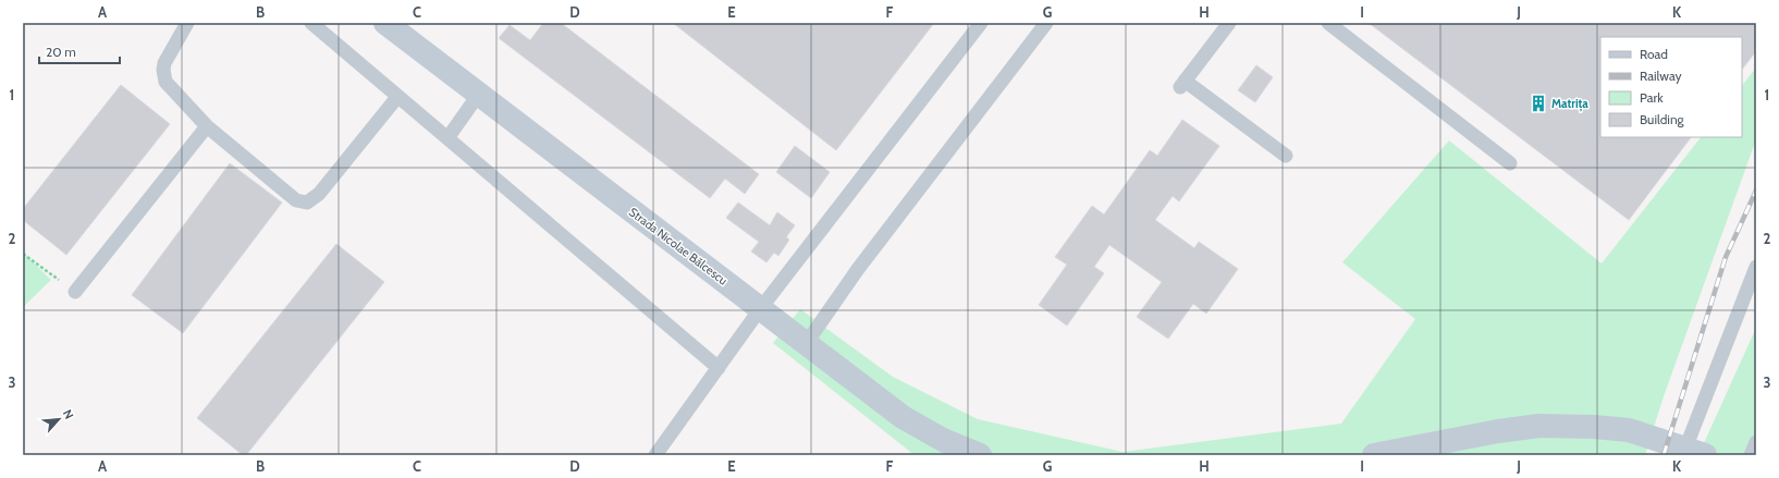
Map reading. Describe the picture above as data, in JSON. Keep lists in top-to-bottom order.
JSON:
{
  "streets": {
    "main road": ["Strada Nicolae Bălcescu"]
  },
  "places": {
    "building": ["Matrița"]
  },
  "legend": [
    "Road",
    "Railway",
    "Park",
    "Building"
  ],
  "scale_bar": "20 m",
  "north": "top right",
  "grid": {
    "columns": [
      "A",
      "B",
      "C",
      "D",
      "E",
      "F",
      "G",
      "H",
      "I",
      "J",
      "K"
    ],
    "rows": ["1", "2", "3"]
  }
}
